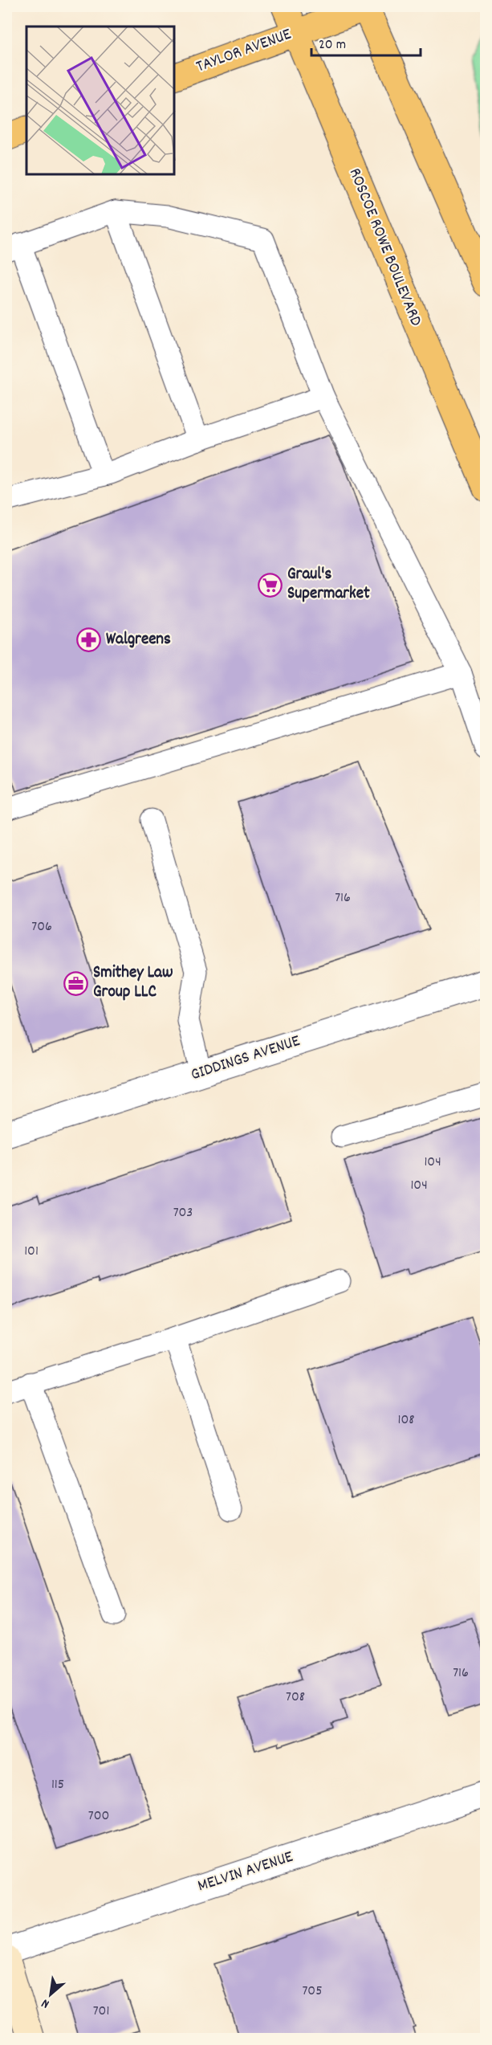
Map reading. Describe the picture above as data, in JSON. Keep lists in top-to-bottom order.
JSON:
{
  "streets": {
    "main road": ["TAYLOR AVENUE", "ROSCOE ROWE BOULEVARD"],
    "street": ["GIDDINGS AVENUE", "MELVIN AVENUE"]
  },
  "crossings": [
    ["TAYLOR AVENUE", "ROSCOE ROWE BOULEVARD"]
  ],
  "places": {
    "supermarket": ["Graul's Supermarket"],
    "pharmacy": ["Walgreens"],
    "office": ["Smithey Law Group LLC"]
  },
  "house_numbers": [
    "716",
    "706",
    "104",
    "104",
    "703",
    "101",
    "108",
    "716",
    "708",
    "115",
    "700",
    "705",
    "701"
  ],
  "scale_bar": "20 m",
  "north": "bottom left"
}
